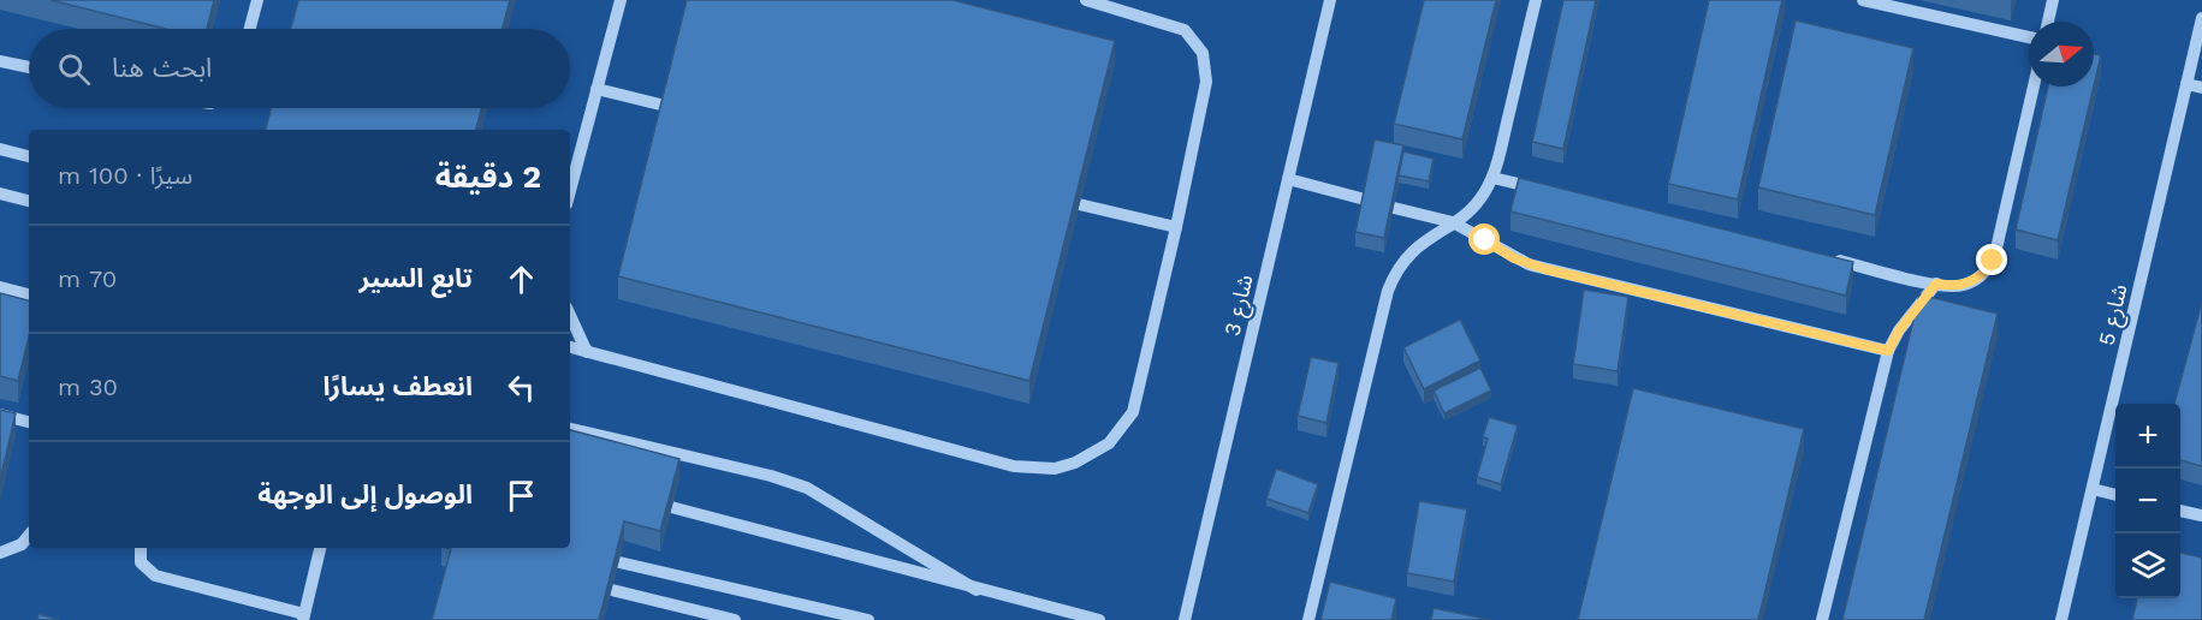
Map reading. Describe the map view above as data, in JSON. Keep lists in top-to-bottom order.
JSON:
{
  "streets": {
    "street": ["شارع 3", "شارع 5"]
  },
  "north": "right",
  "page": {
    "search": "ابحث هنا",
    "heading": ["2 دقيقة", "سيرًا · 100 m"],
    "list": [
      ["تابع السير", "70 m"],
      ["انعطف يسارًا", "30 m"],
      "الوصول إلى الوجهة"
    ],
    "map_buttons": ["+", "−"]
  }
}
